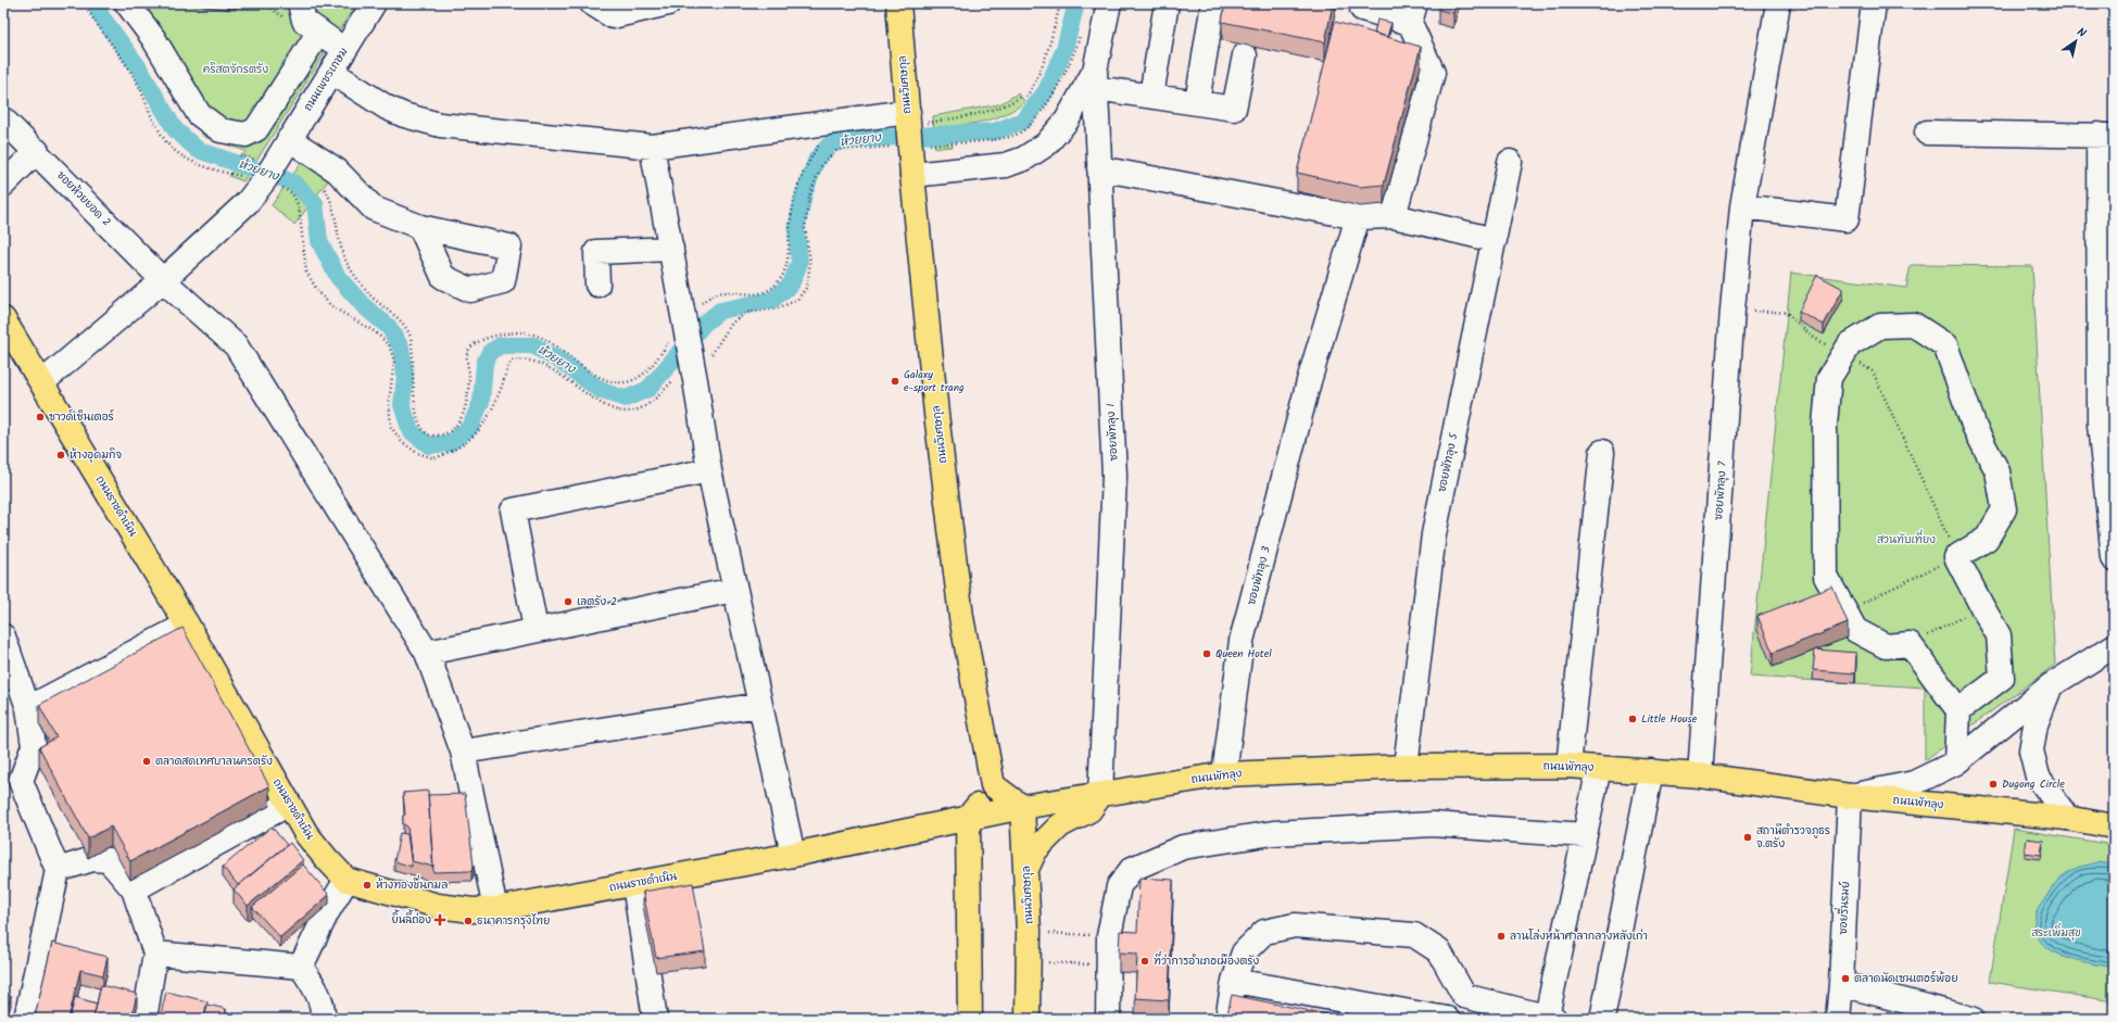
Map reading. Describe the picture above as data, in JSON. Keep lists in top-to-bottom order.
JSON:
{
  "streets": {
    "main road": ["ถนนวิเศษกุล", "ถนนราชดำเนิน", "ถนนพัทลุง"],
    "street": [
      "ถนนเพชรเกษม",
      "ซอยห้วยยอด 2",
      "ซอยพัทลุง 1",
      "ซอยพัทลุง 5",
      "ซอยพัทลุง 7",
      "ซอยพัทลุง 3",
      "ซอยรื่นรมย์"
    ]
  },
  "crossings": [
    ["ถนนเพชรเกษม", "ซอยห้วยยอด 2"],
    ["ถนนเพชรเกษม", "ถนนราชดำเนิน"],
    ["ถนนวิเศษกุล", "ถนนราชดำเนิน"],
    ["ถนนวิเศษกุล", "ถนนพัทลุง"],
    ["ซอยห้วยยอด 2", "ถนนราชดำเนิน"],
    ["ซอยพัทลุง 1", "ถนนพัทลุง"],
    ["ซอยพัทลุง 5", "ถนนพัทลุง"],
    ["ซอยพัทลุง 7", "ถนนพัทลุง"],
    ["ถนนราชดำเนิน", "ถนนพัทลุง"],
    ["ซอยพัทลุง 3", "ถนนพัทลุง"],
    ["ถนนพัทลุง", "ซอยรื่นรมย์"]
  ],
  "water": ["ห้วยยาง"],
  "parks": ["คริสตจักรตรัง", "สวนทับเที่ยง", "สระเพิ่มสุข"],
  "places": {
    "other": [
      "Galaxy e-sport trang",
      "ซาวด์เซ็นเตอร์",
      "ห้างอุดมกิจ",
      "เลตรัง 2",
      "Queen Hotel",
      "Little House",
      "ตลาดสดเทศบาลนครตรัง",
      "Dugong Circle",
      "สถานีตำรวจภูธร จ.ตรัง",
      "ห้างทองชื่นกมล",
      "ธนาคารกรุงไทย",
      "ลานโล่งหน้าศาลากลางหลังเก่า",
      "ที่ว่าการอำเภอเมืองตรัง",
      "ตลาดนัดเซนเตอร์พ้อย"
    ],
    "health": ["ยิ้นฉี้ถ่อง"]
  },
  "north": "top right"
}
